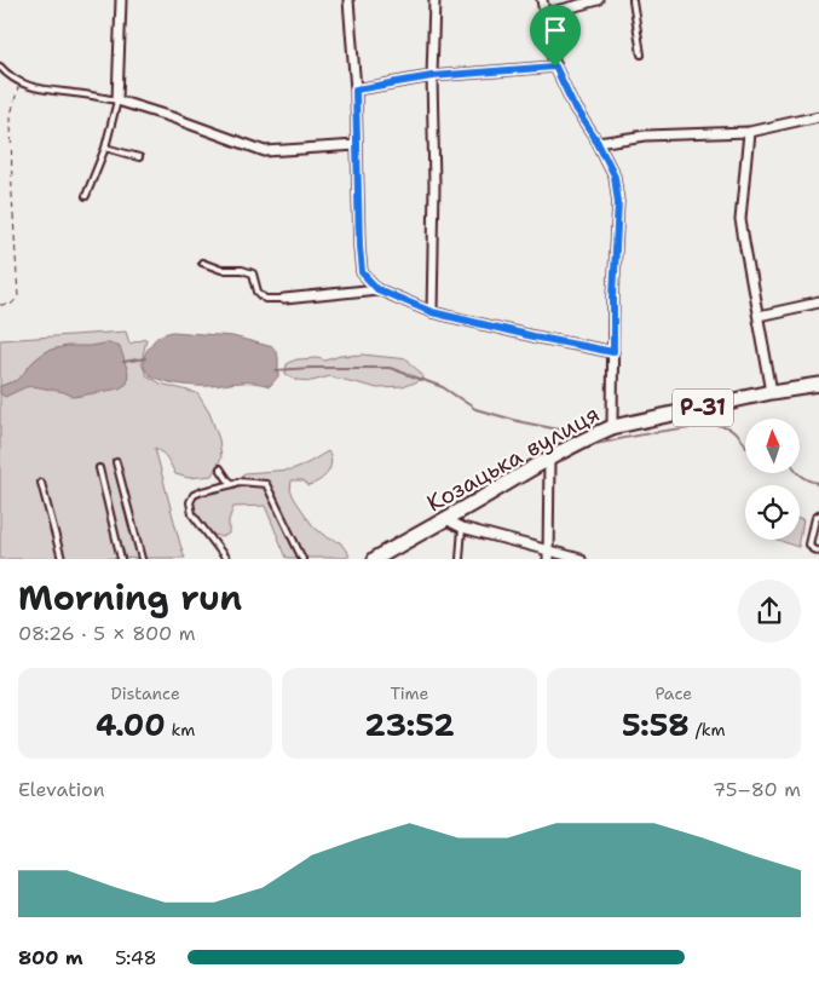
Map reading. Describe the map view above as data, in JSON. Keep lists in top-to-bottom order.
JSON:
{
  "streets": {
    "main road": ["Р-31", "Козацька вулиця"]
  },
  "north": "top",
  "page": {
    "heading": ["Morning run", "08:26 · 5 × 800 m"],
    "stats": [
      ["Distance", "4.00 km"],
      ["Time", "23:52"],
      ["Pace", "5:58 /km"]
    ],
    "chart": ["Elevation", "75–80 m"],
    "list": [
      {
        "name": "800 m",
        "note": "5:48"
      }
    ]
  }
}
